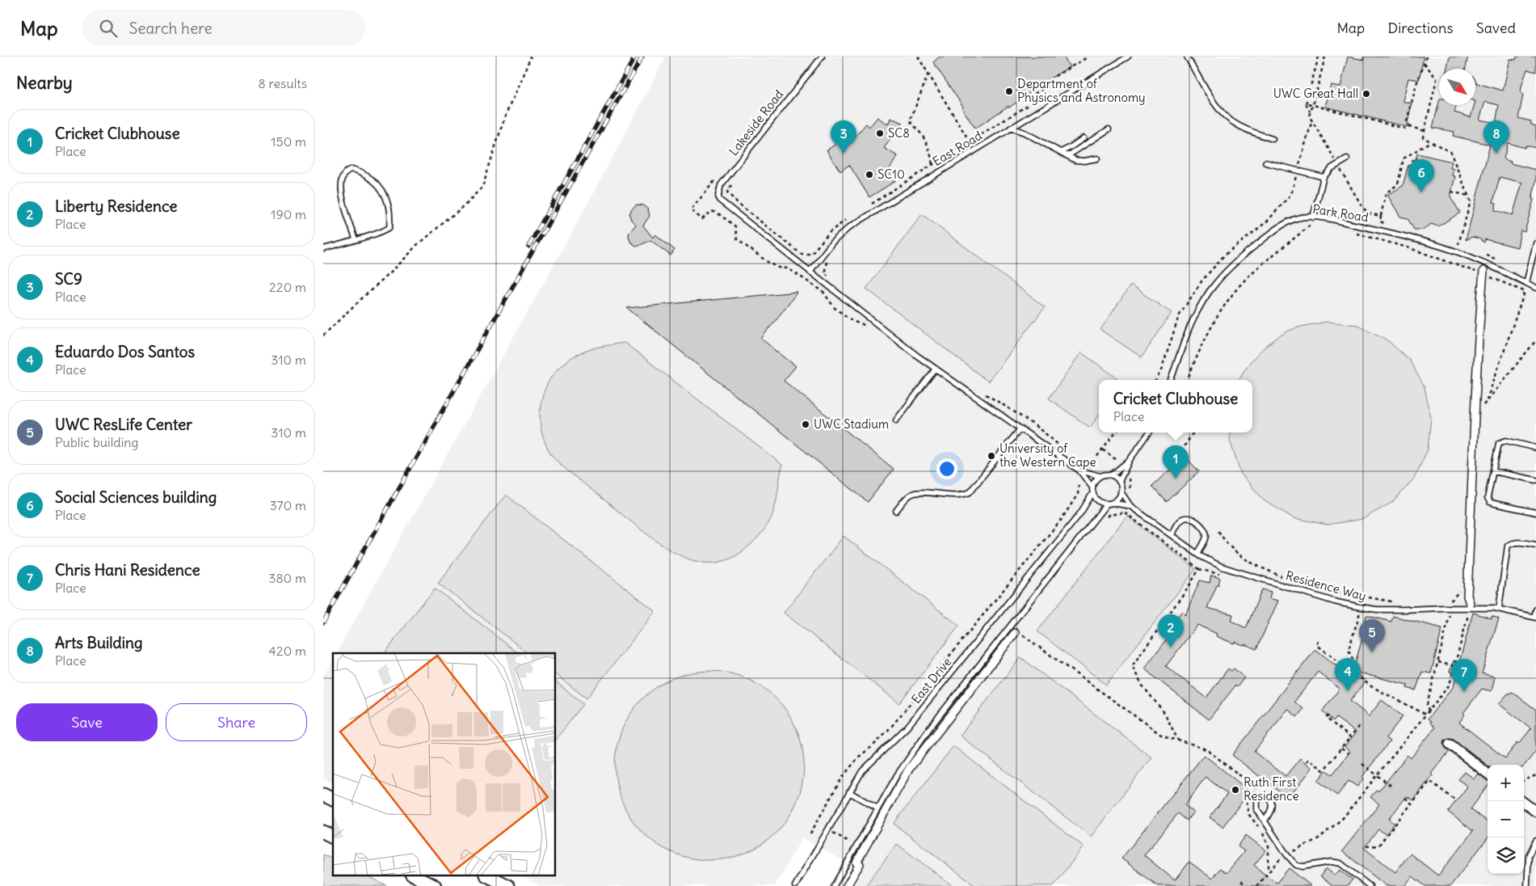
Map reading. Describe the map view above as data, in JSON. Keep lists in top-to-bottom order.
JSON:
{
  "streets": {
    "lane": [
      "Lakeside Road",
      "East Road",
      "Park Road",
      "Residence Way",
      "East Drive"
    ]
  },
  "crossings": [
    ["Lakeside Road", "East Road"],
    ["Residence Way", "East Drive"]
  ],
  "places": [
    "Department of Physics and Astronomy",
    "UWC Great Hall",
    "SC8",
    "SC10",
    "UWC Stadium",
    "University of the Western Cape",
    "Ruth First Residence"
  ],
  "north": "bottom right",
  "page": {
    "header": "Map",
    "search": "Search here",
    "nav": ["Map", "Directions", "Saved"],
    "heading": ["Nearby", "8 results"],
    "list": [
      {
        "mark": "1",
        "name": "Cricket Clubhouse",
        "note": "Place",
        "value": "150 m"
      },
      {
        "mark": "2",
        "name": "Liberty Residence",
        "note": "Place",
        "value": "190 m"
      },
      {
        "mark": "3",
        "name": "SC9",
        "note": "Place",
        "value": "220 m"
      },
      {
        "mark": "4",
        "name": "Eduardo Dos Santos",
        "note": "Place",
        "value": "310 m"
      },
      {
        "mark": "5",
        "name": "UWC ResLife Center",
        "note": "Public building",
        "value": "310 m"
      },
      {
        "mark": "6",
        "name": "Social Sciences building",
        "note": "Place",
        "value": "370 m"
      },
      {
        "mark": "7",
        "name": "Chris Hani Residence",
        "note": "Place",
        "value": "380 m"
      },
      {
        "mark": "8",
        "name": "Arts Building",
        "note": "Place",
        "value": "420 m"
      }
    ],
    "pins": [
      "3",
      "8",
      "6",
      "1",
      "2",
      "5",
      "4",
      "7"
    ],
    "popup": ["Cricket Clubhouse", "Place"],
    "buttons": ["Save", "Share"],
    "map_buttons": ["+", "−"]
  }
}
